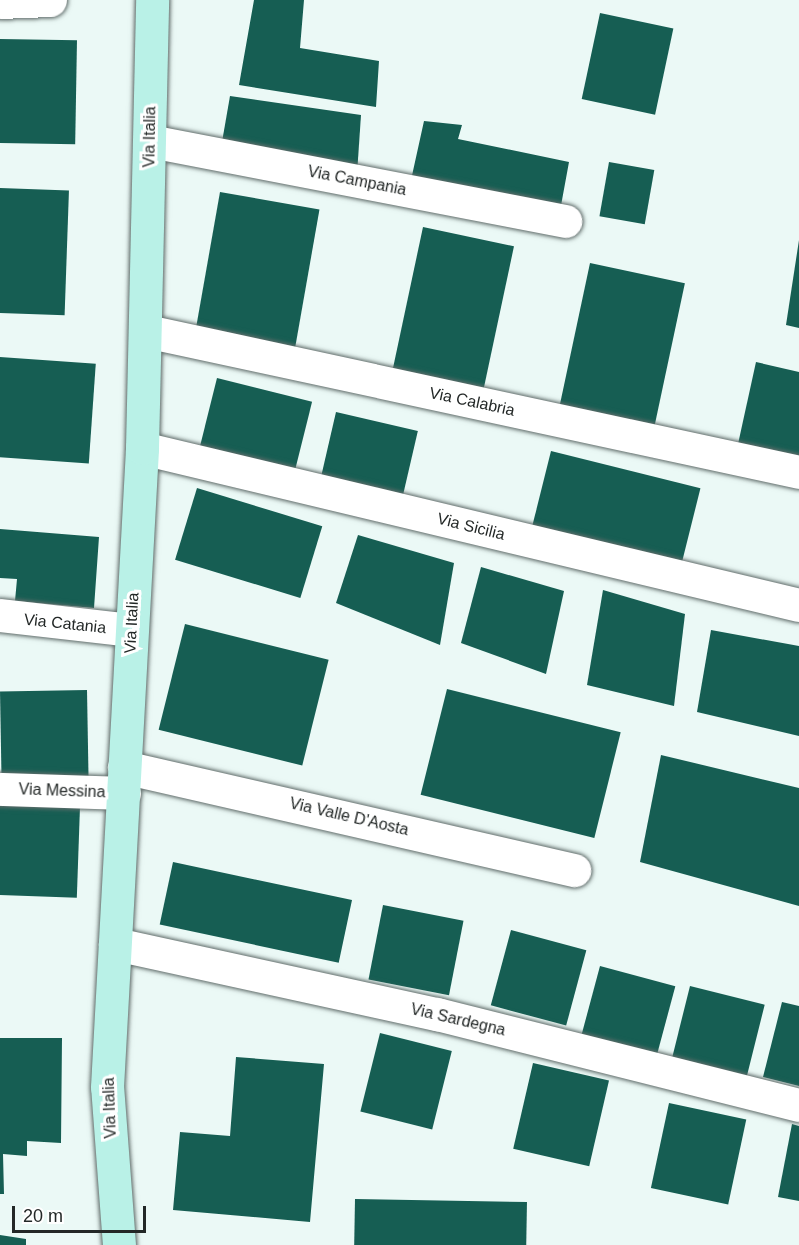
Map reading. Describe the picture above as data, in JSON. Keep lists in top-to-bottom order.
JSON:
{
  "streets": {
    "main road": ["Via Italia"],
    "street": [
      "Via Campania",
      "Via Calabria",
      "Via Sicilia",
      "Via Catania",
      "Via Messina",
      "Via Valle D'Aosta",
      "Via Sardegna"
    ]
  },
  "crossings": [
    ["Via Italia", "Via Campania"],
    ["Via Italia", "Via Calabria"],
    ["Via Italia", "Via Sicilia"],
    ["Via Italia", "Via Catania"],
    ["Via Italia", "Via Messina"],
    ["Via Italia", "Via Valle D'Aosta"],
    ["Via Italia", "Via Sardegna"],
    ["Via Messina", "Via Valle D'Aosta"]
  ],
  "scale_bar": "20 m"
}
